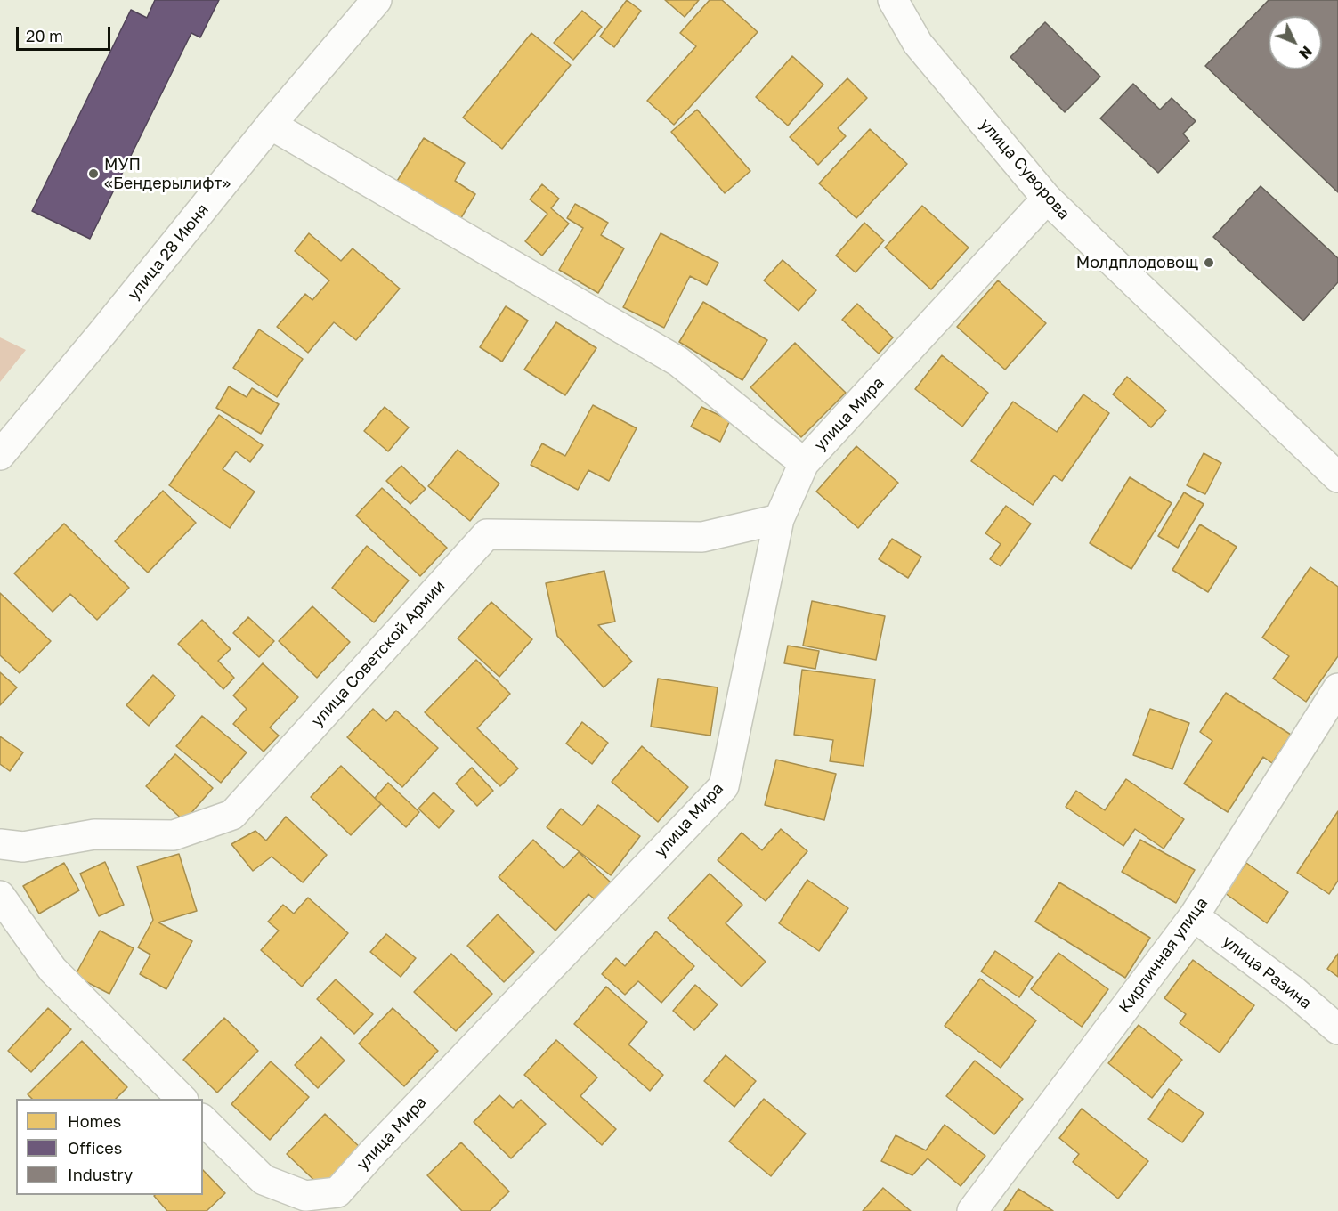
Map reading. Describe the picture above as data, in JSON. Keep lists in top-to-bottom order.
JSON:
{
  "streets": {
    "street": [
      "улица Суворова",
      "улица 28 Июня",
      "улица Мира",
      "улица Советской Армии",
      "Кирпичная улица",
      "улица Разина"
    ]
  },
  "crossings": [
    ["улица Суворова", "улица Мира"],
    ["улица Мира", "улица Советской Армии"],
    ["Кирпичная улица", "улица Разина"]
  ],
  "places": ["МУП «Бендерылифт»", "Молдплодовощ"],
  "legend": ["Homes", "Offices", "Industry"],
  "scale_bar": "20 m",
  "north": "bottom right"
}
